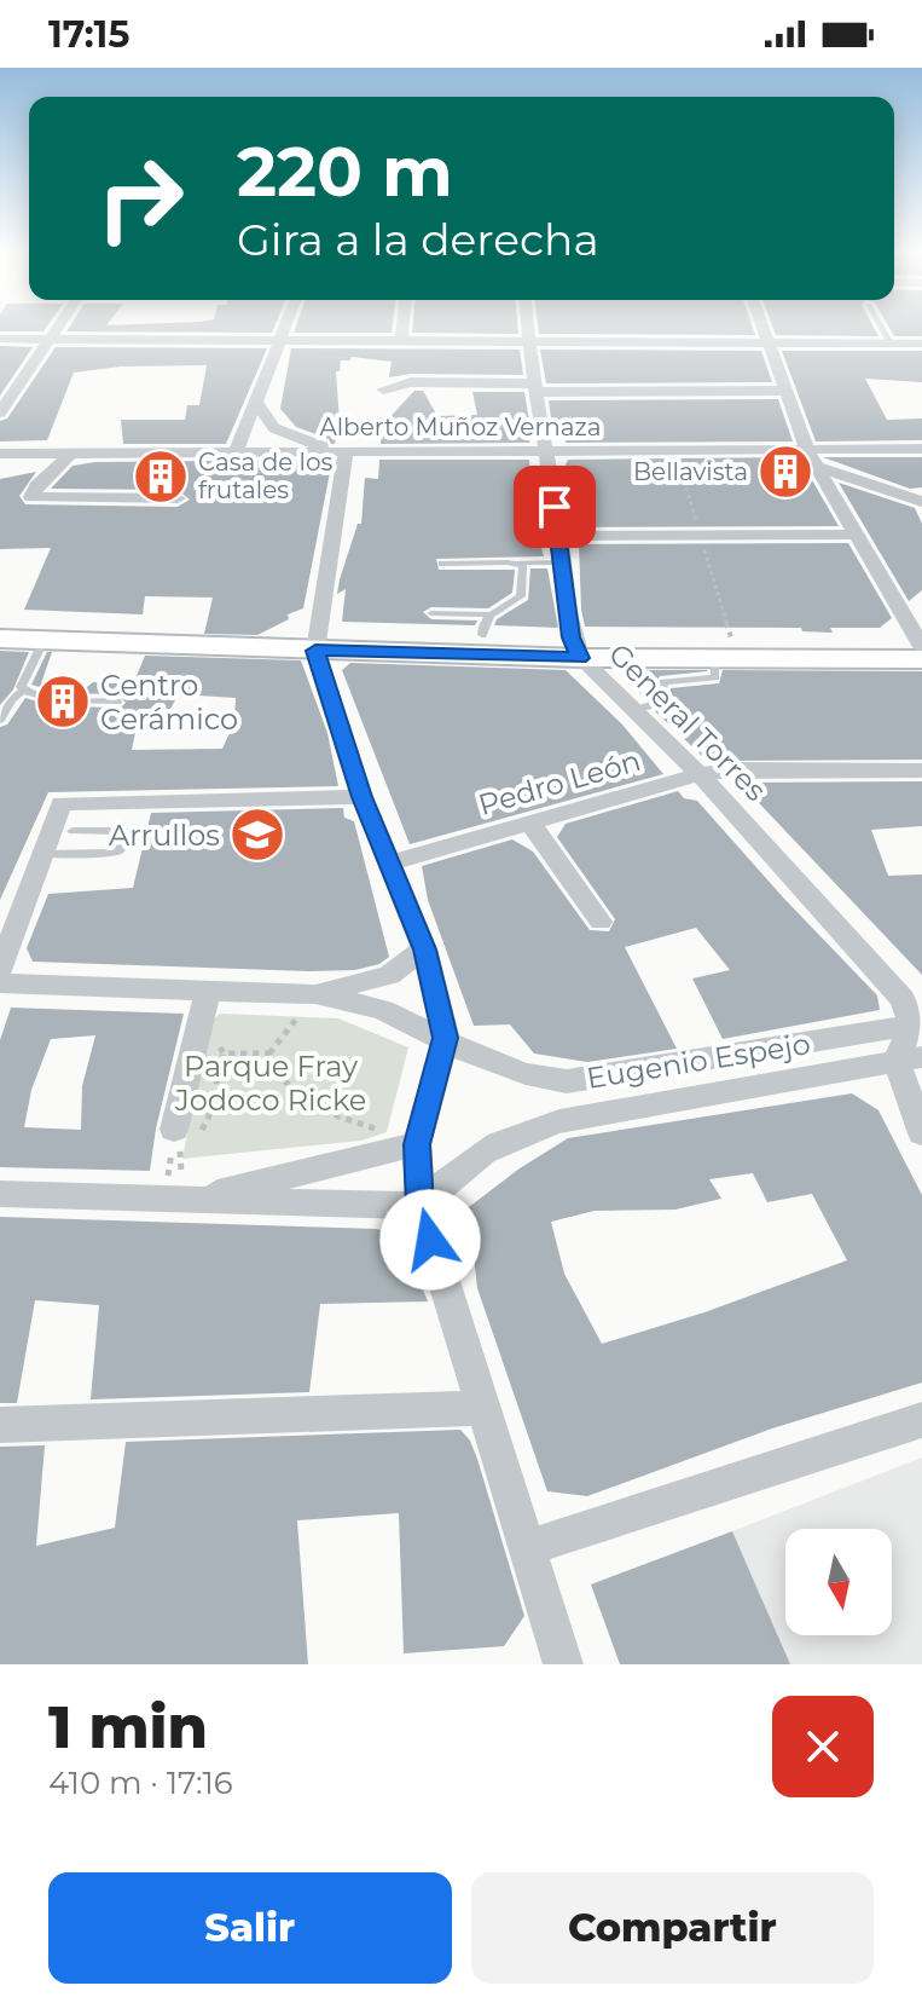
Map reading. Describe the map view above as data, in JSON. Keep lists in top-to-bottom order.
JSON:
{
  "streets": {
    "street": [
      "Alberto Muñoz Vernaza",
      "General Torres",
      "Pedro León",
      "Eugenio Espejo"
    ]
  },
  "crossings": [
    ["Alberto Muñoz Vernaza", "General Torres"],
    ["General Torres", "Pedro León"],
    ["General Torres", "Eugenio Espejo"]
  ],
  "parks": ["Parque Fray Jodoco Ricke"],
  "places": {
    "building": ["Bellavista", "Casa de los frutales", "Centro Cerámico"],
    "school or university": ["Arrullos"]
  },
  "north": "bottom",
  "page": {
    "status": "17:15",
    "turn": ["220 m", "Gira a la derecha"],
    "heading": ["1 min", "410 m · 17:16"],
    "buttons": ["Salir", "Compartir"]
  }
}
